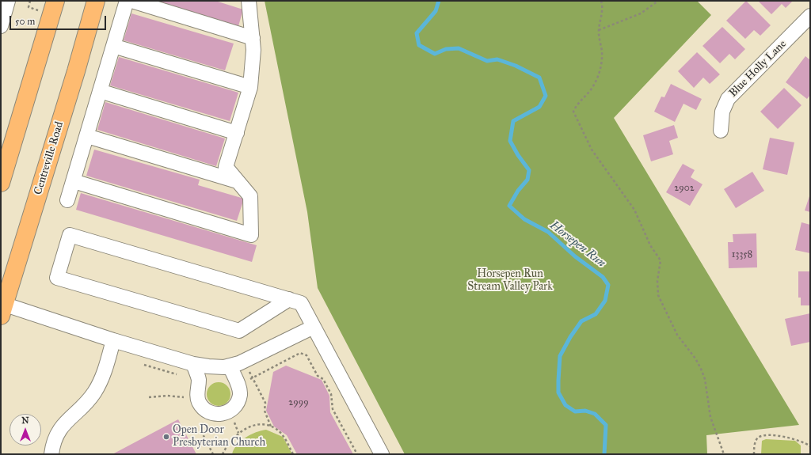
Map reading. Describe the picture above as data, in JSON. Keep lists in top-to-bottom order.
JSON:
{
  "streets": {
    "main road": ["Centreville Road"],
    "street": ["Blue Holly Lane"]
  },
  "water": ["Horsepen Run"],
  "parks": ["Horsepen Run Stream Valley Park"],
  "places": ["Open Door Presbyterian Church"],
  "house_numbers": ["2902", "13358", "2999"],
  "scale_bar": "50 m",
  "north": "top"
}
